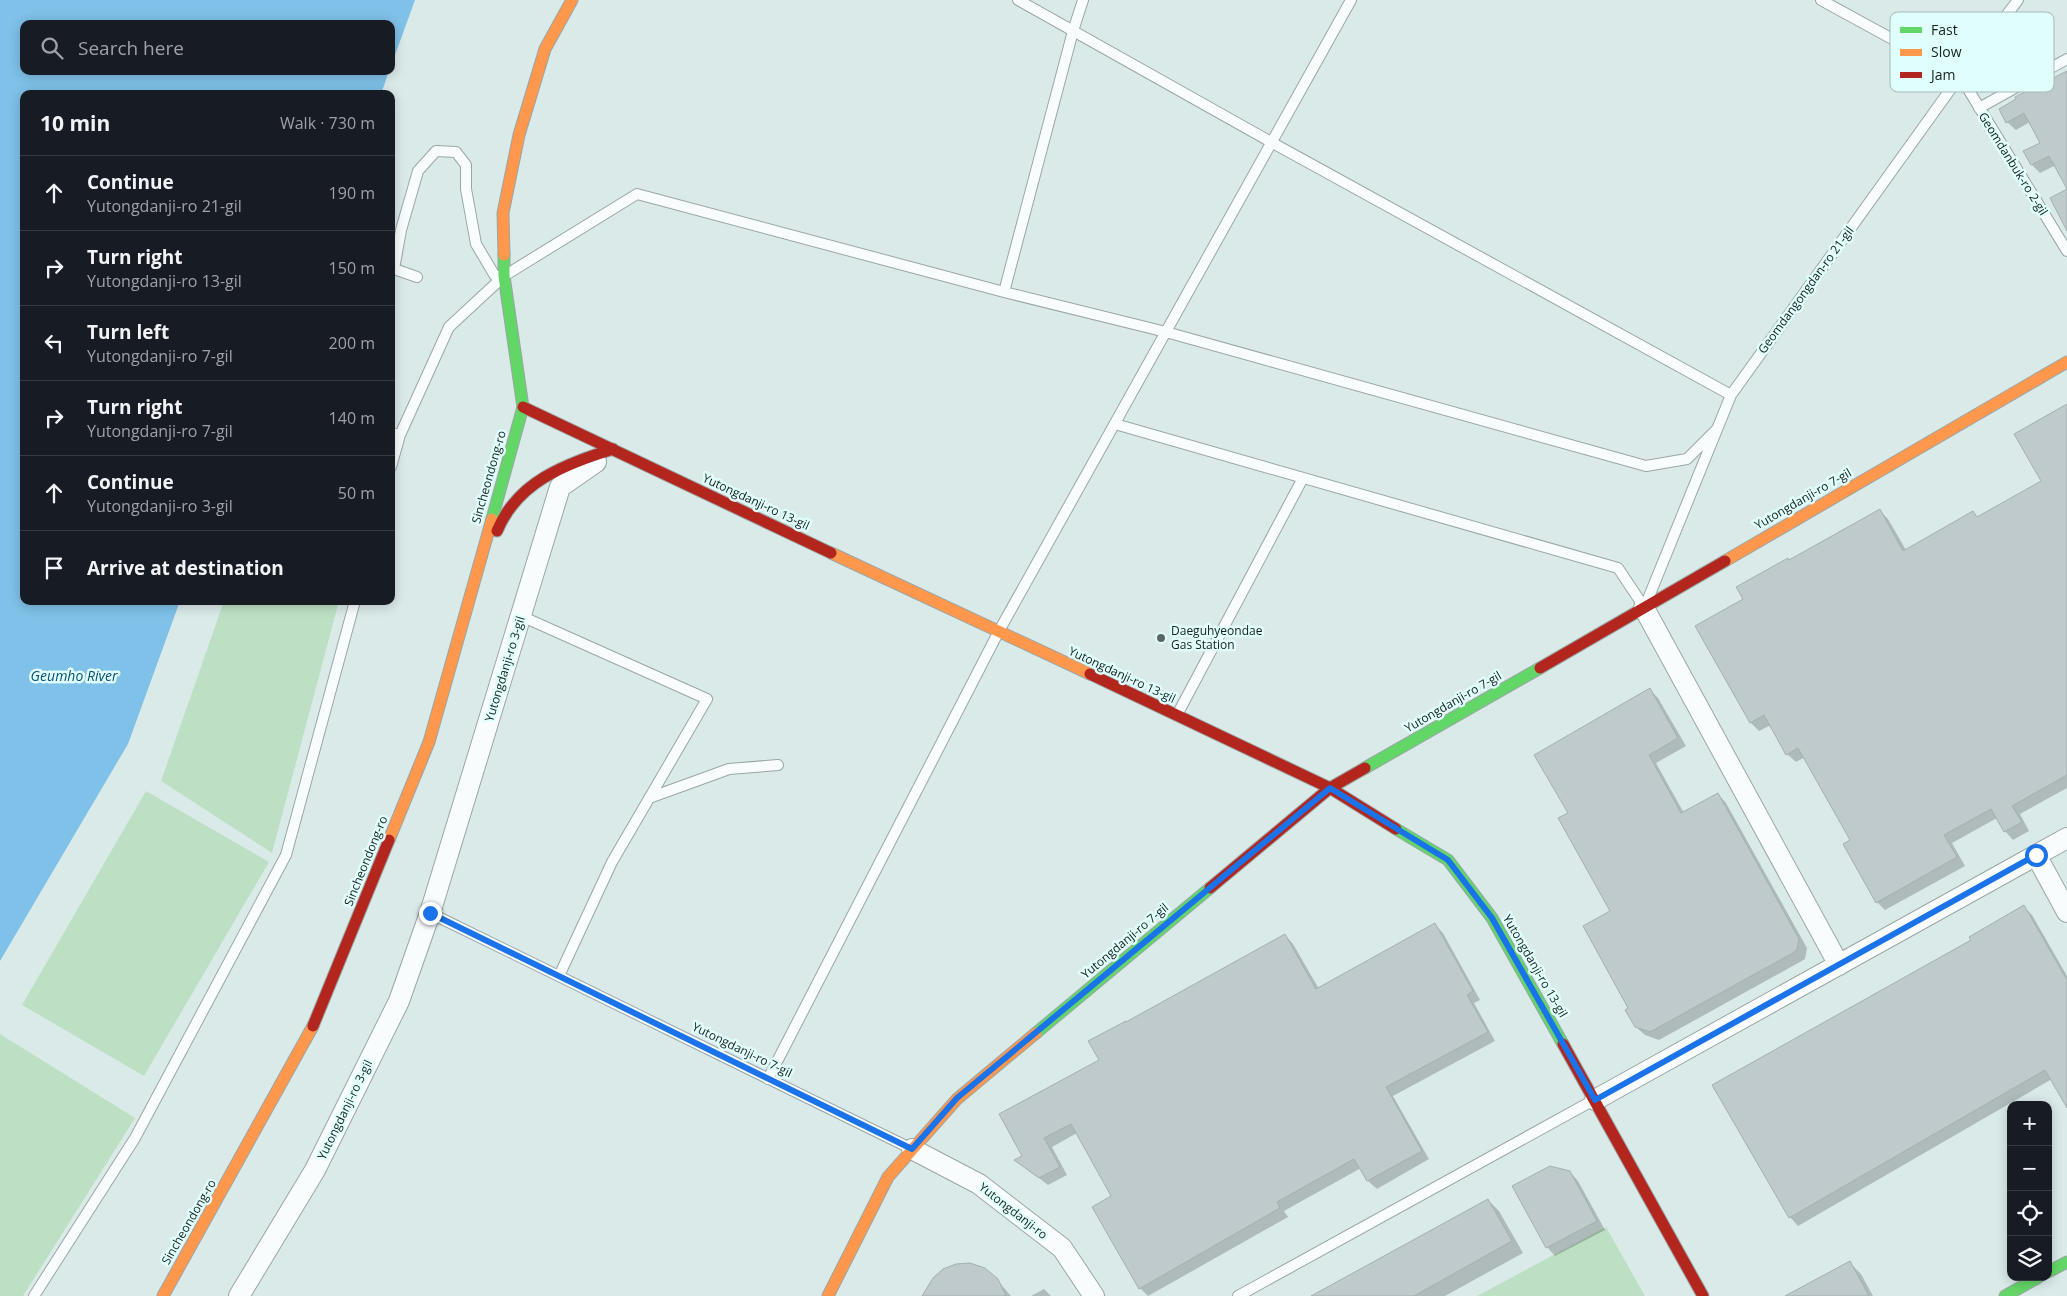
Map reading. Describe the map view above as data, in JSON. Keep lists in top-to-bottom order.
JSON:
{
  "streets": {
    "street": [
      "Sincheondong-ro",
      "Yutongdanji-ro 7-gil",
      "Yutongdanji-ro 13-gil",
      "Yutongdanji-ro 3-gil",
      "Yutongdanji-ro"
    ],
    "lane": ["Geomdanbuk-ro 2-gil", "Geomdangongdan-ro 21-gil"]
  },
  "crossings": [
    ["Geomdangongdan-ro 21-gil", "Yutongdanji-ro 7-gil"],
    ["Sincheondong-ro", "Yutongdanji-ro 13-gil"],
    ["Yutongdanji-ro 7-gil", "Yutongdanji-ro 13-gil"],
    ["Yutongdanji-ro 7-gil", "Yutongdanji-ro"],
    ["Yutongdanji-ro 13-gil", "Yutongdanji-ro 3-gil"]
  ],
  "water": ["Geumho River"],
  "places": ["Daeguhyeondae Gas Station"],
  "legend": ["Fast", "Slow", "Jam"],
  "page": {
    "search": "Search here",
    "heading": ["10 min", "Walk · 730 m"],
    "list": [
      ["Continue", "Yutongdanji-ro 21-gil", "190 m"],
      ["Turn right", "Yutongdanji-ro 13-gil", "150 m"],
      ["Turn left", "Yutongdanji-ro 7-gil", "200 m"],
      ["Turn right", "Yutongdanji-ro 7-gil", "140 m"],
      ["Continue", "Yutongdanji-ro 3-gil", "50 m"],
      "Arrive at destination"
    ],
    "map_buttons": ["+", "−"]
  }
}
